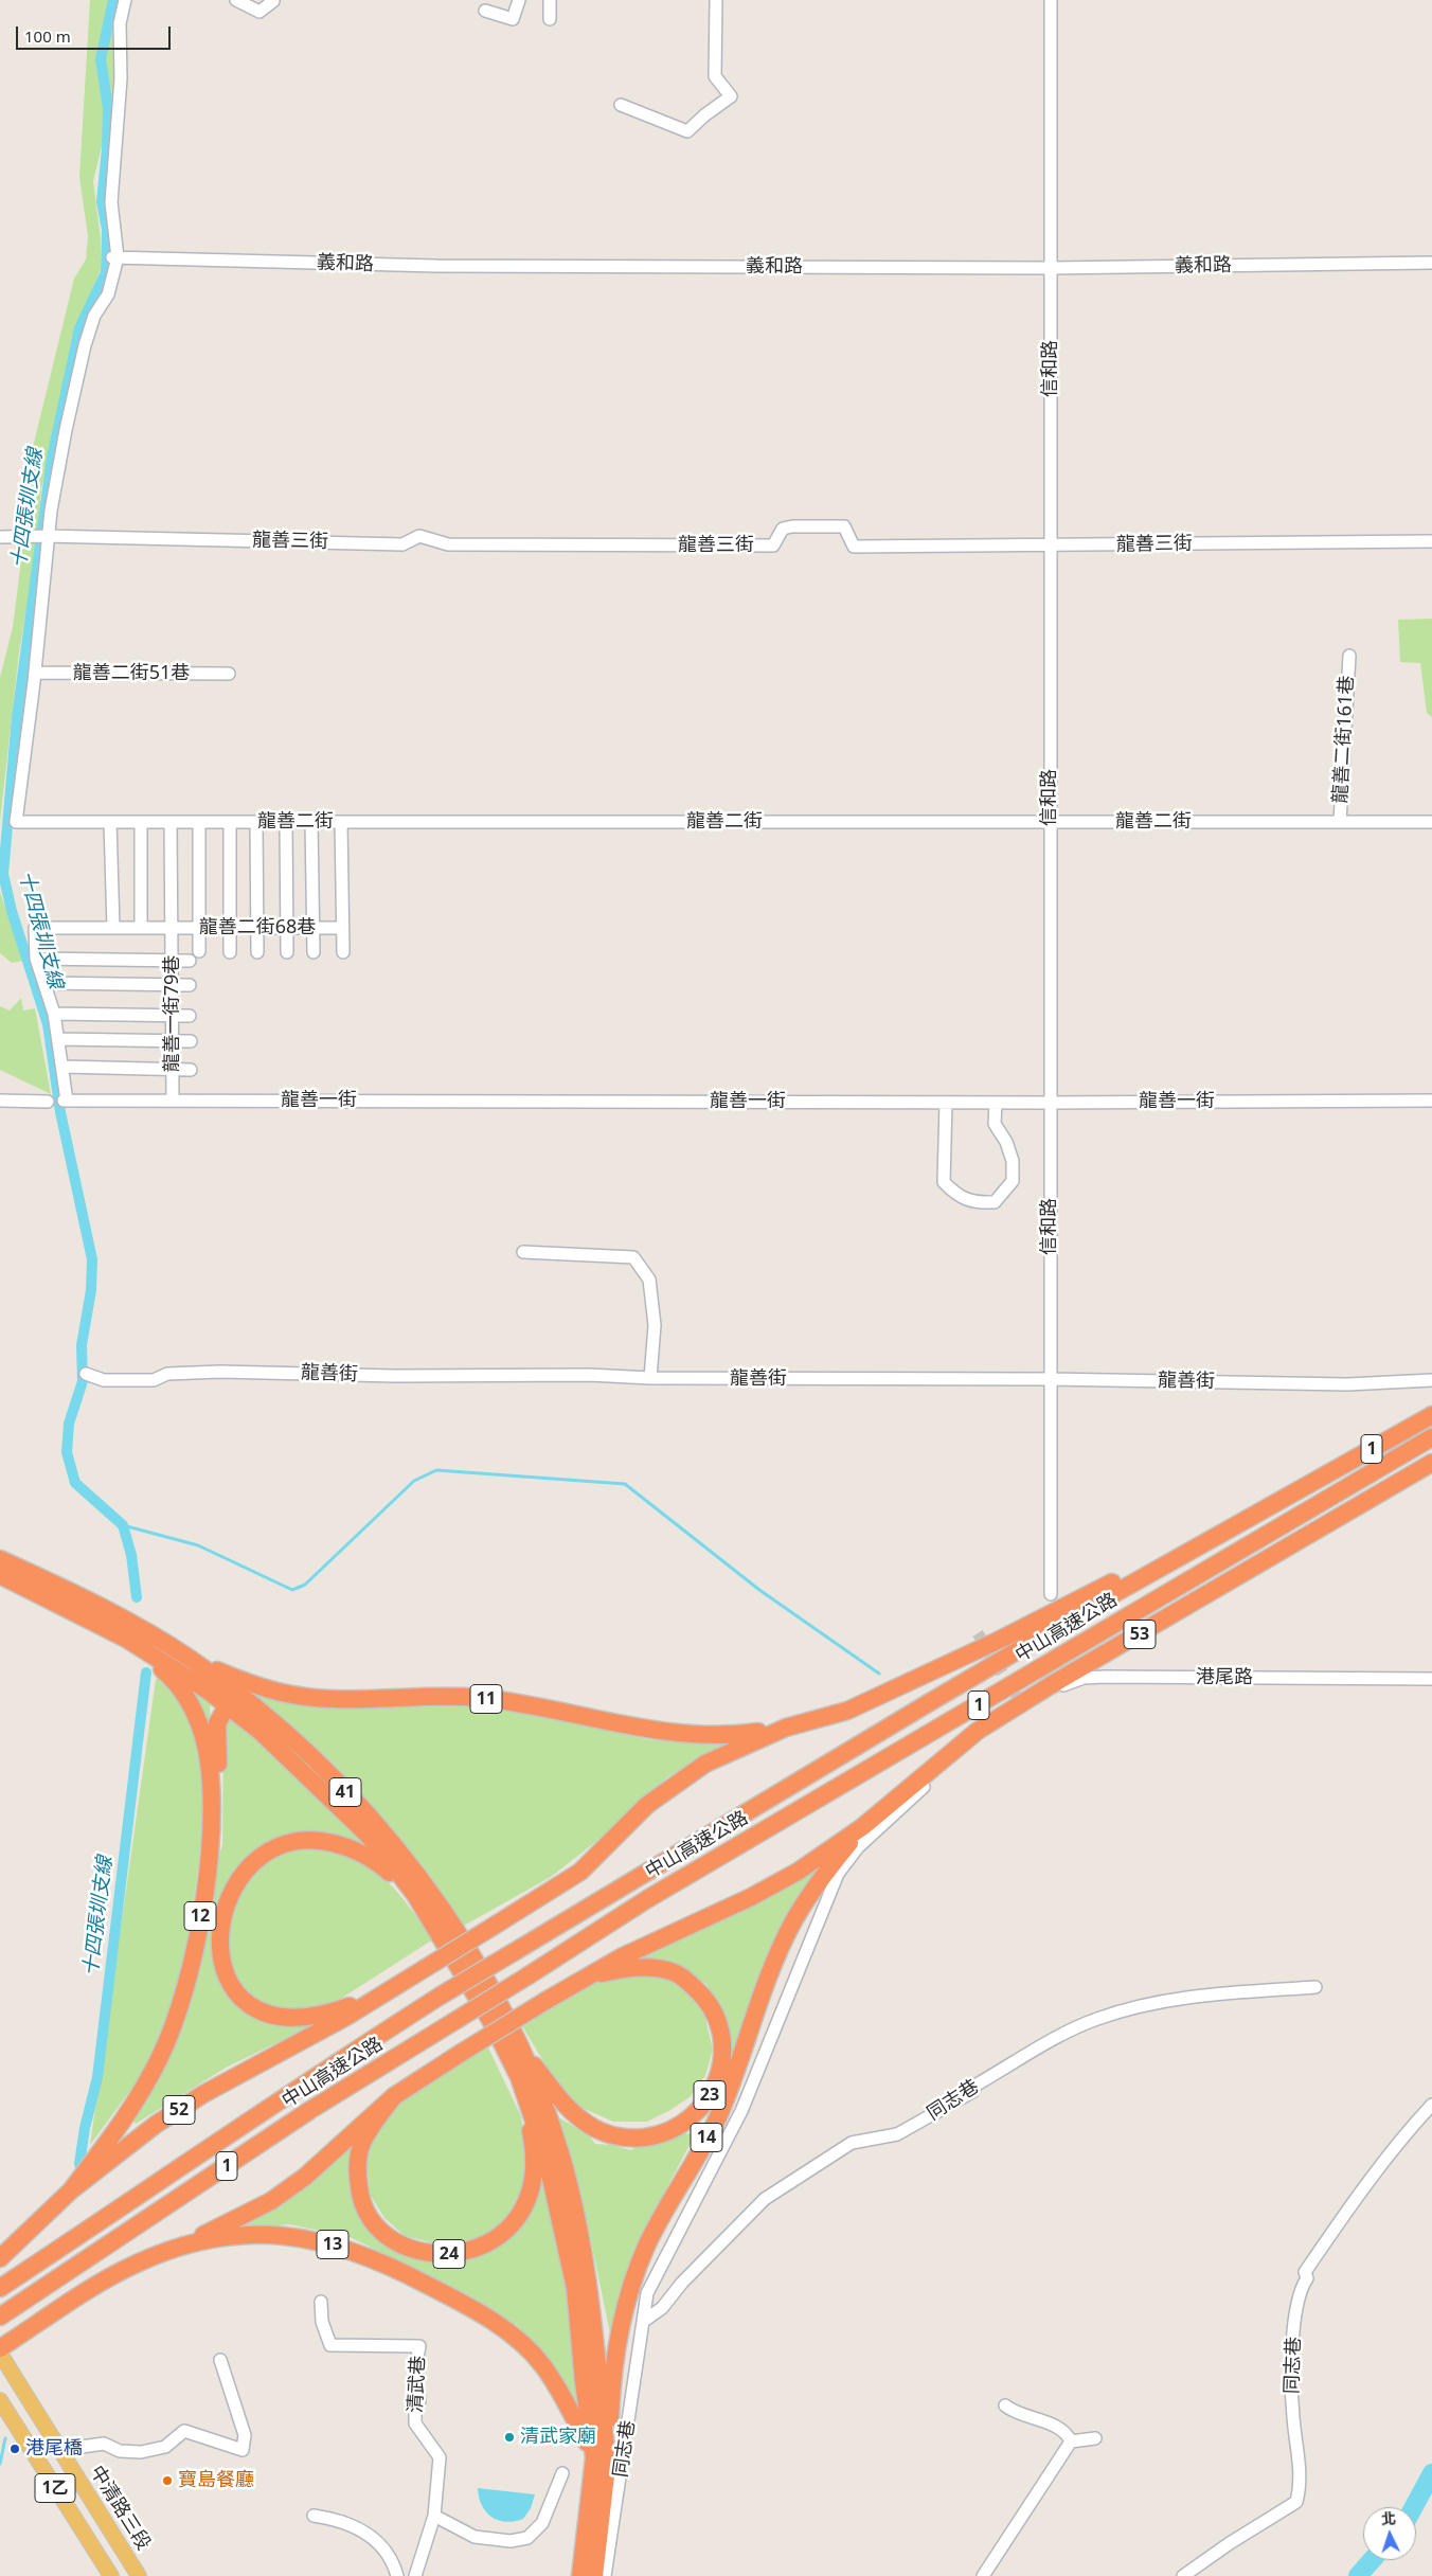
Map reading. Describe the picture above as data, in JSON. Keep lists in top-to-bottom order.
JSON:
{
  "streets": {
    "highway": [
      "1",
      "中山高速公路",
      "53",
      "11",
      "41",
      "12",
      "23",
      "52",
      "14",
      "13",
      "24"
    ],
    "main road": ["1乙", "中清路三段"],
    "street": [
      "義和路",
      "信和路",
      "龍善三街",
      "龍善二街51巷",
      "龍善二街161巷",
      "龍善二街",
      "龍善二街68巷",
      "龍善一街79巷",
      "龍善一街",
      "龍善街",
      "港尾路",
      "同志巷",
      "清武巷"
    ]
  },
  "crossings": [
    ["義和路", "信和路"],
    ["信和路", "龍善三街"],
    ["信和路", "龍善二街"],
    ["信和路", "龍善一街"],
    ["信和路", "龍善街"],
    ["龍善二街51巷", "龍善二街"],
    ["龍善二街161巷", "龍善二街"],
    ["龍善二街", "龍善二街68巷"],
    ["龍善二街68巷", "龍善一街79巷"],
    ["龍善二街68巷", "龍善一街"],
    ["龍善一街79巷", "龍善一街"],
    ["53", "14"],
    ["港尾路", "同志巷"],
    ["41", "23"],
    ["12", "52"],
    ["13", "中清路三段"]
  ],
  "water": ["十四張圳支線"],
  "places": ["清武家廟", "港尾橋", "寶島餐廳"],
  "scale_bar": "100 m",
  "north": "top"
}
